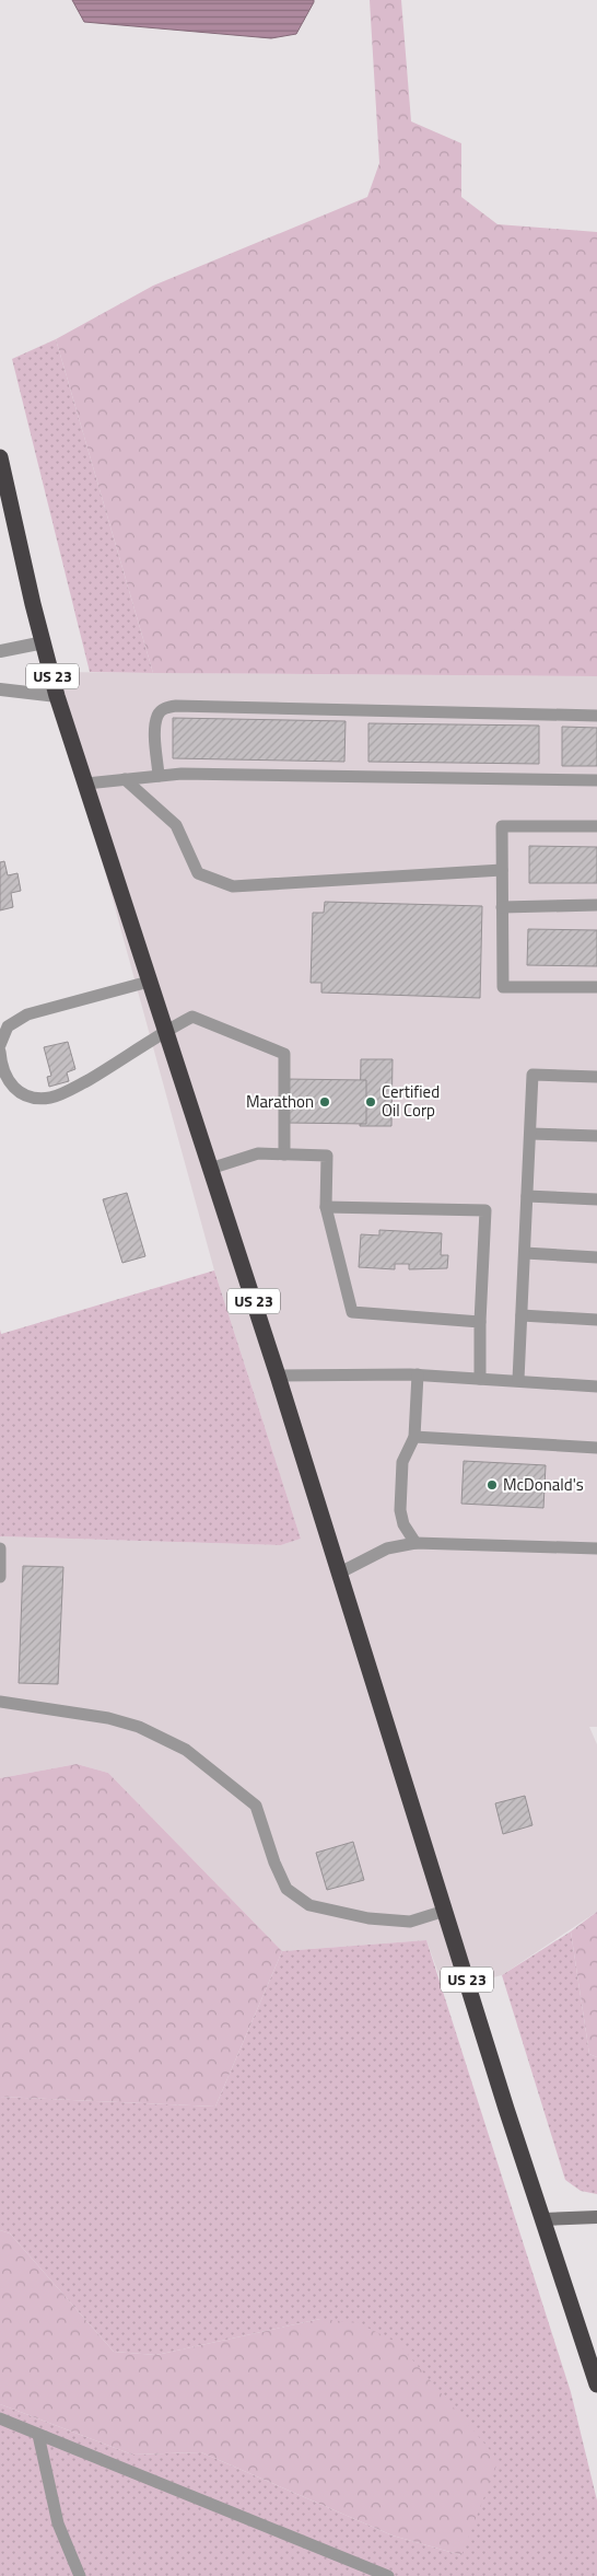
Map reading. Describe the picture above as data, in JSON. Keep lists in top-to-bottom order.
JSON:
{
  "streets": {
    "highway": ["US 23"]
  },
  "places": ["Marathon", "Certified Oil Corp", "McDonald's"]
}
